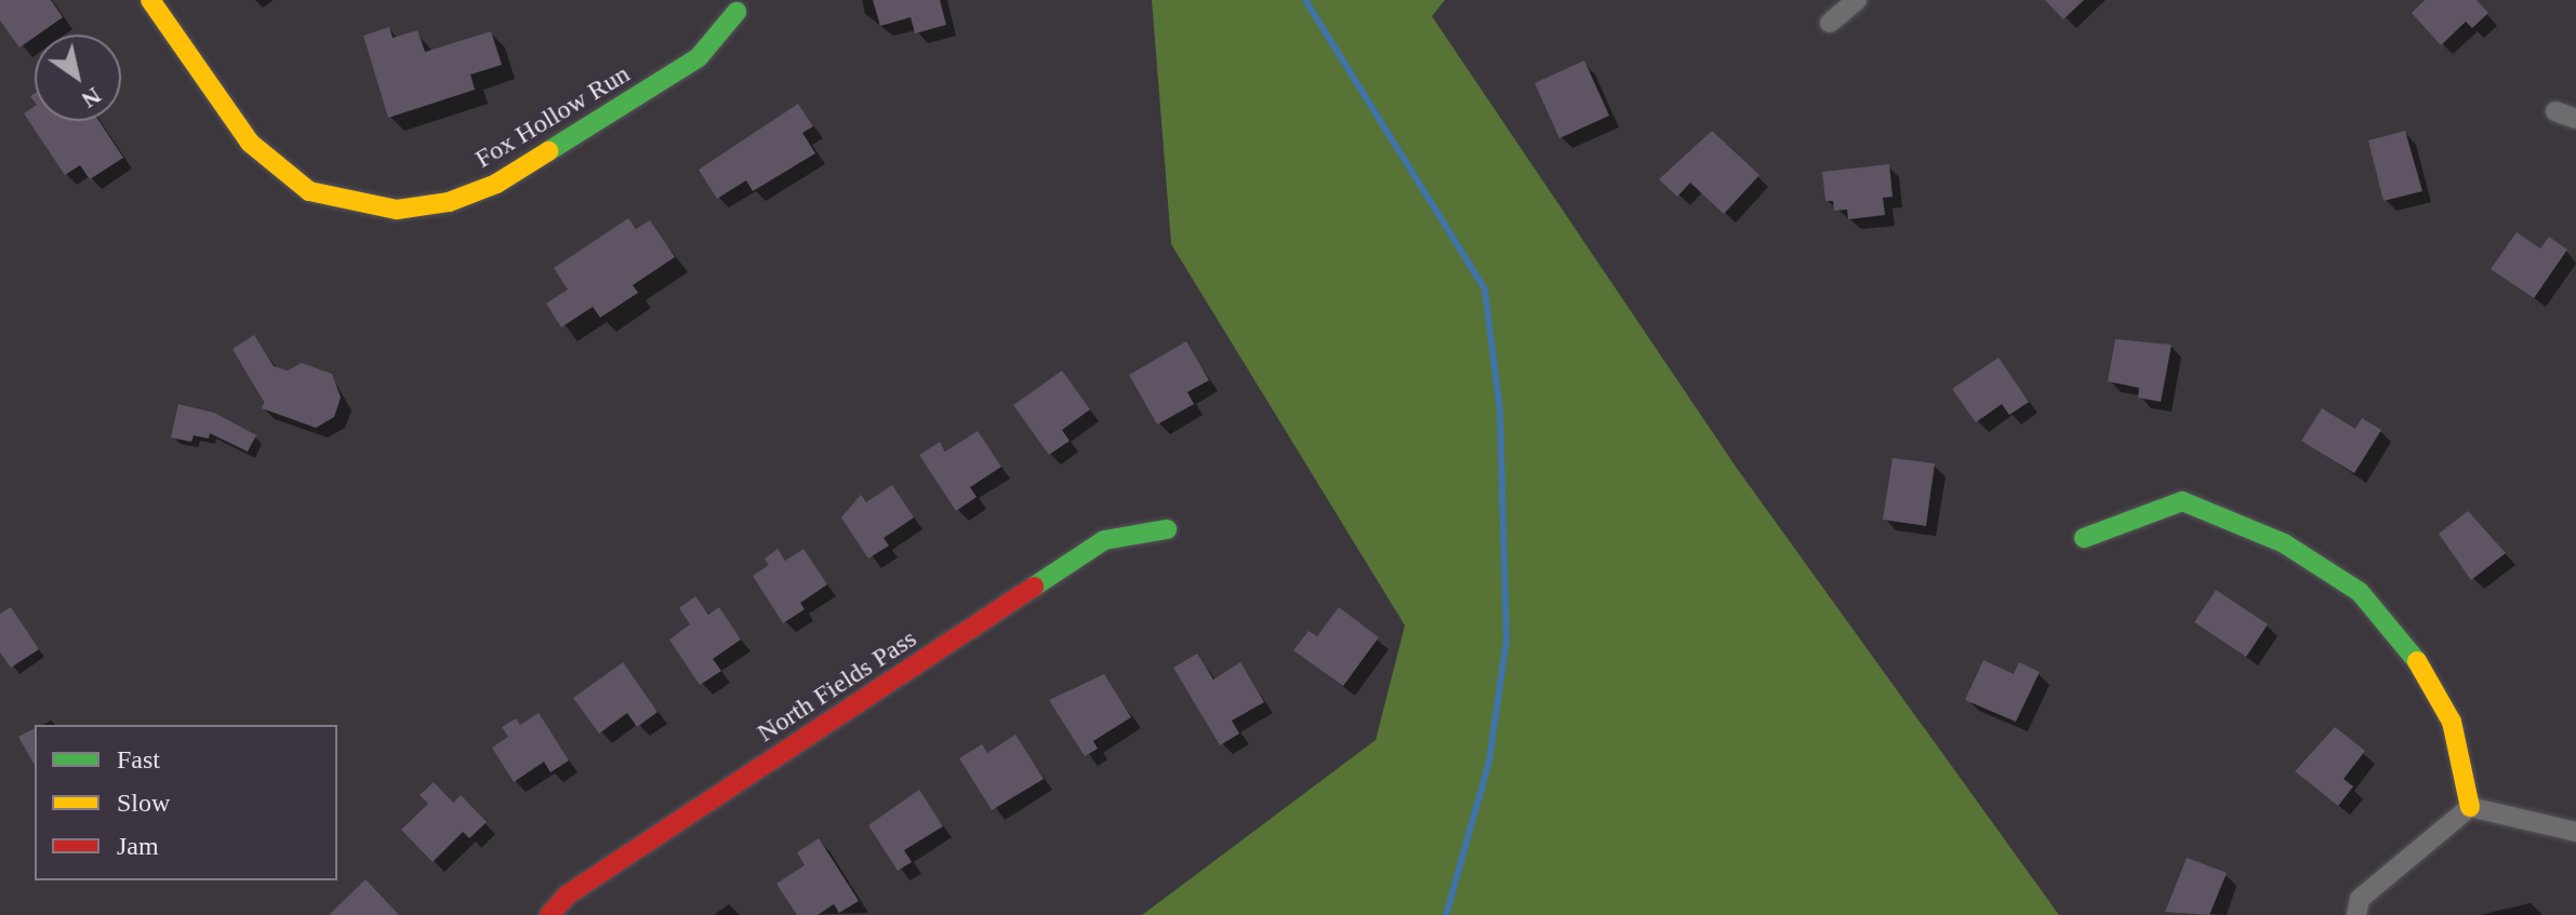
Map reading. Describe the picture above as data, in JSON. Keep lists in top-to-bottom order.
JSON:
{
  "streets": {
    "street": ["Fox Hollow Run", "North Fields Pass"]
  },
  "legend": ["Fast", "Slow", "Jam"],
  "north": "bottom right"
}
